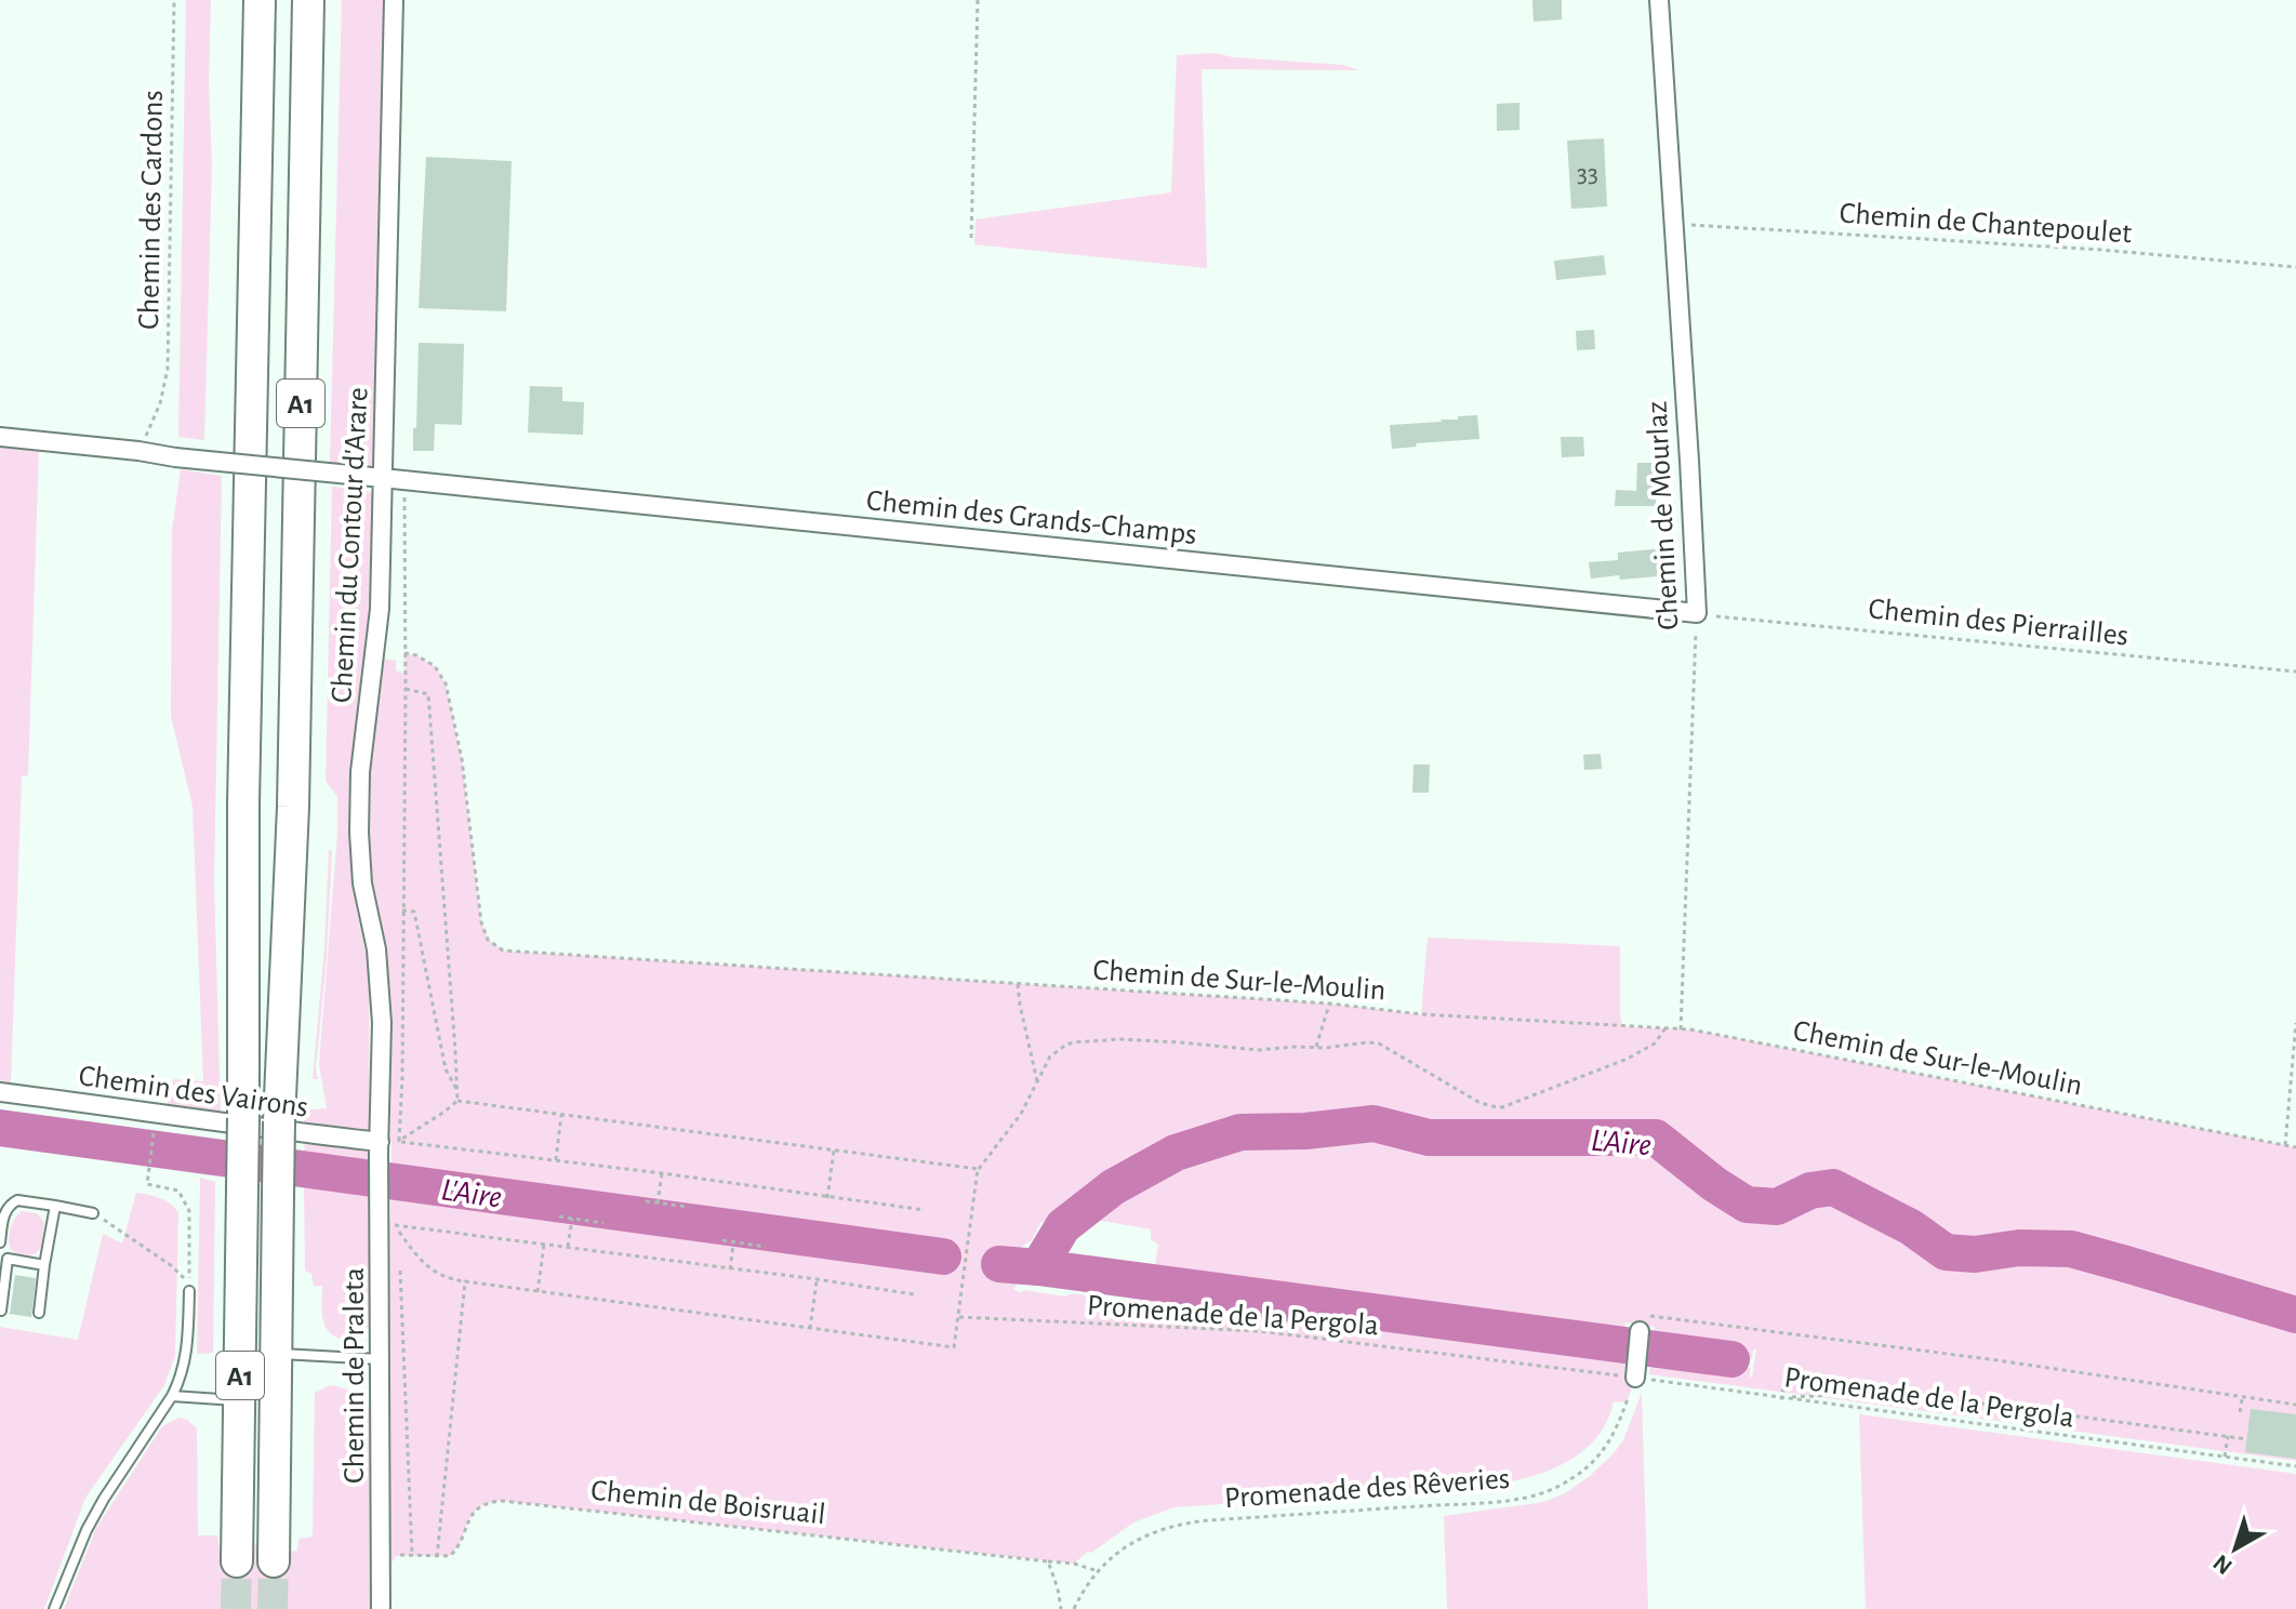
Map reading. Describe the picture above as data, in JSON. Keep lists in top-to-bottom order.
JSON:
{
  "streets": {
    "highway": ["A1"],
    "street": [
      "Chemin des Grands-Champs",
      "Chemin de Mourlaz",
      "Chemin du Contour d'Arare",
      "Chemin des Vairons",
      "Chemin de Praleta"
    ],
    "path": [
      "Chemin des Cardons",
      "Chemin de Chantepoulet",
      "Chemin des Pierrailles",
      "Chemin de Sur-le-Moulin",
      "Promenade de la Pergola",
      "Promenade des Rêveries",
      "Chemin de Boisruail"
    ]
  },
  "crossings": [
    ["Chemin de Chantepoulet", "Chemin de Mourlaz"],
    ["Chemin des Grands-Champs", "Chemin de Mourlaz"],
    ["Chemin des Grands-Champs", "Chemin du Contour d'Arare"],
    ["Chemin des Grands-Champs", "Chemin des Pierrailles"],
    ["Chemin de Mourlaz", "Chemin des Pierrailles"],
    ["Chemin de Mourlaz", "Chemin de Sur-le-Moulin"],
    ["Chemin du Contour d'Arare", "Chemin des Vairons"],
    ["Chemin du Contour d'Arare", "Chemin de Praleta"],
    ["Chemin des Vairons", "Chemin de Praleta"],
    ["Promenade de la Pergola", "Promenade des Rêveries"],
    ["Promenade des Rêveries", "Chemin de Boisruail"]
  ],
  "water": ["L'Aire"],
  "house_numbers": ["33"],
  "north": "bottom left"
}
